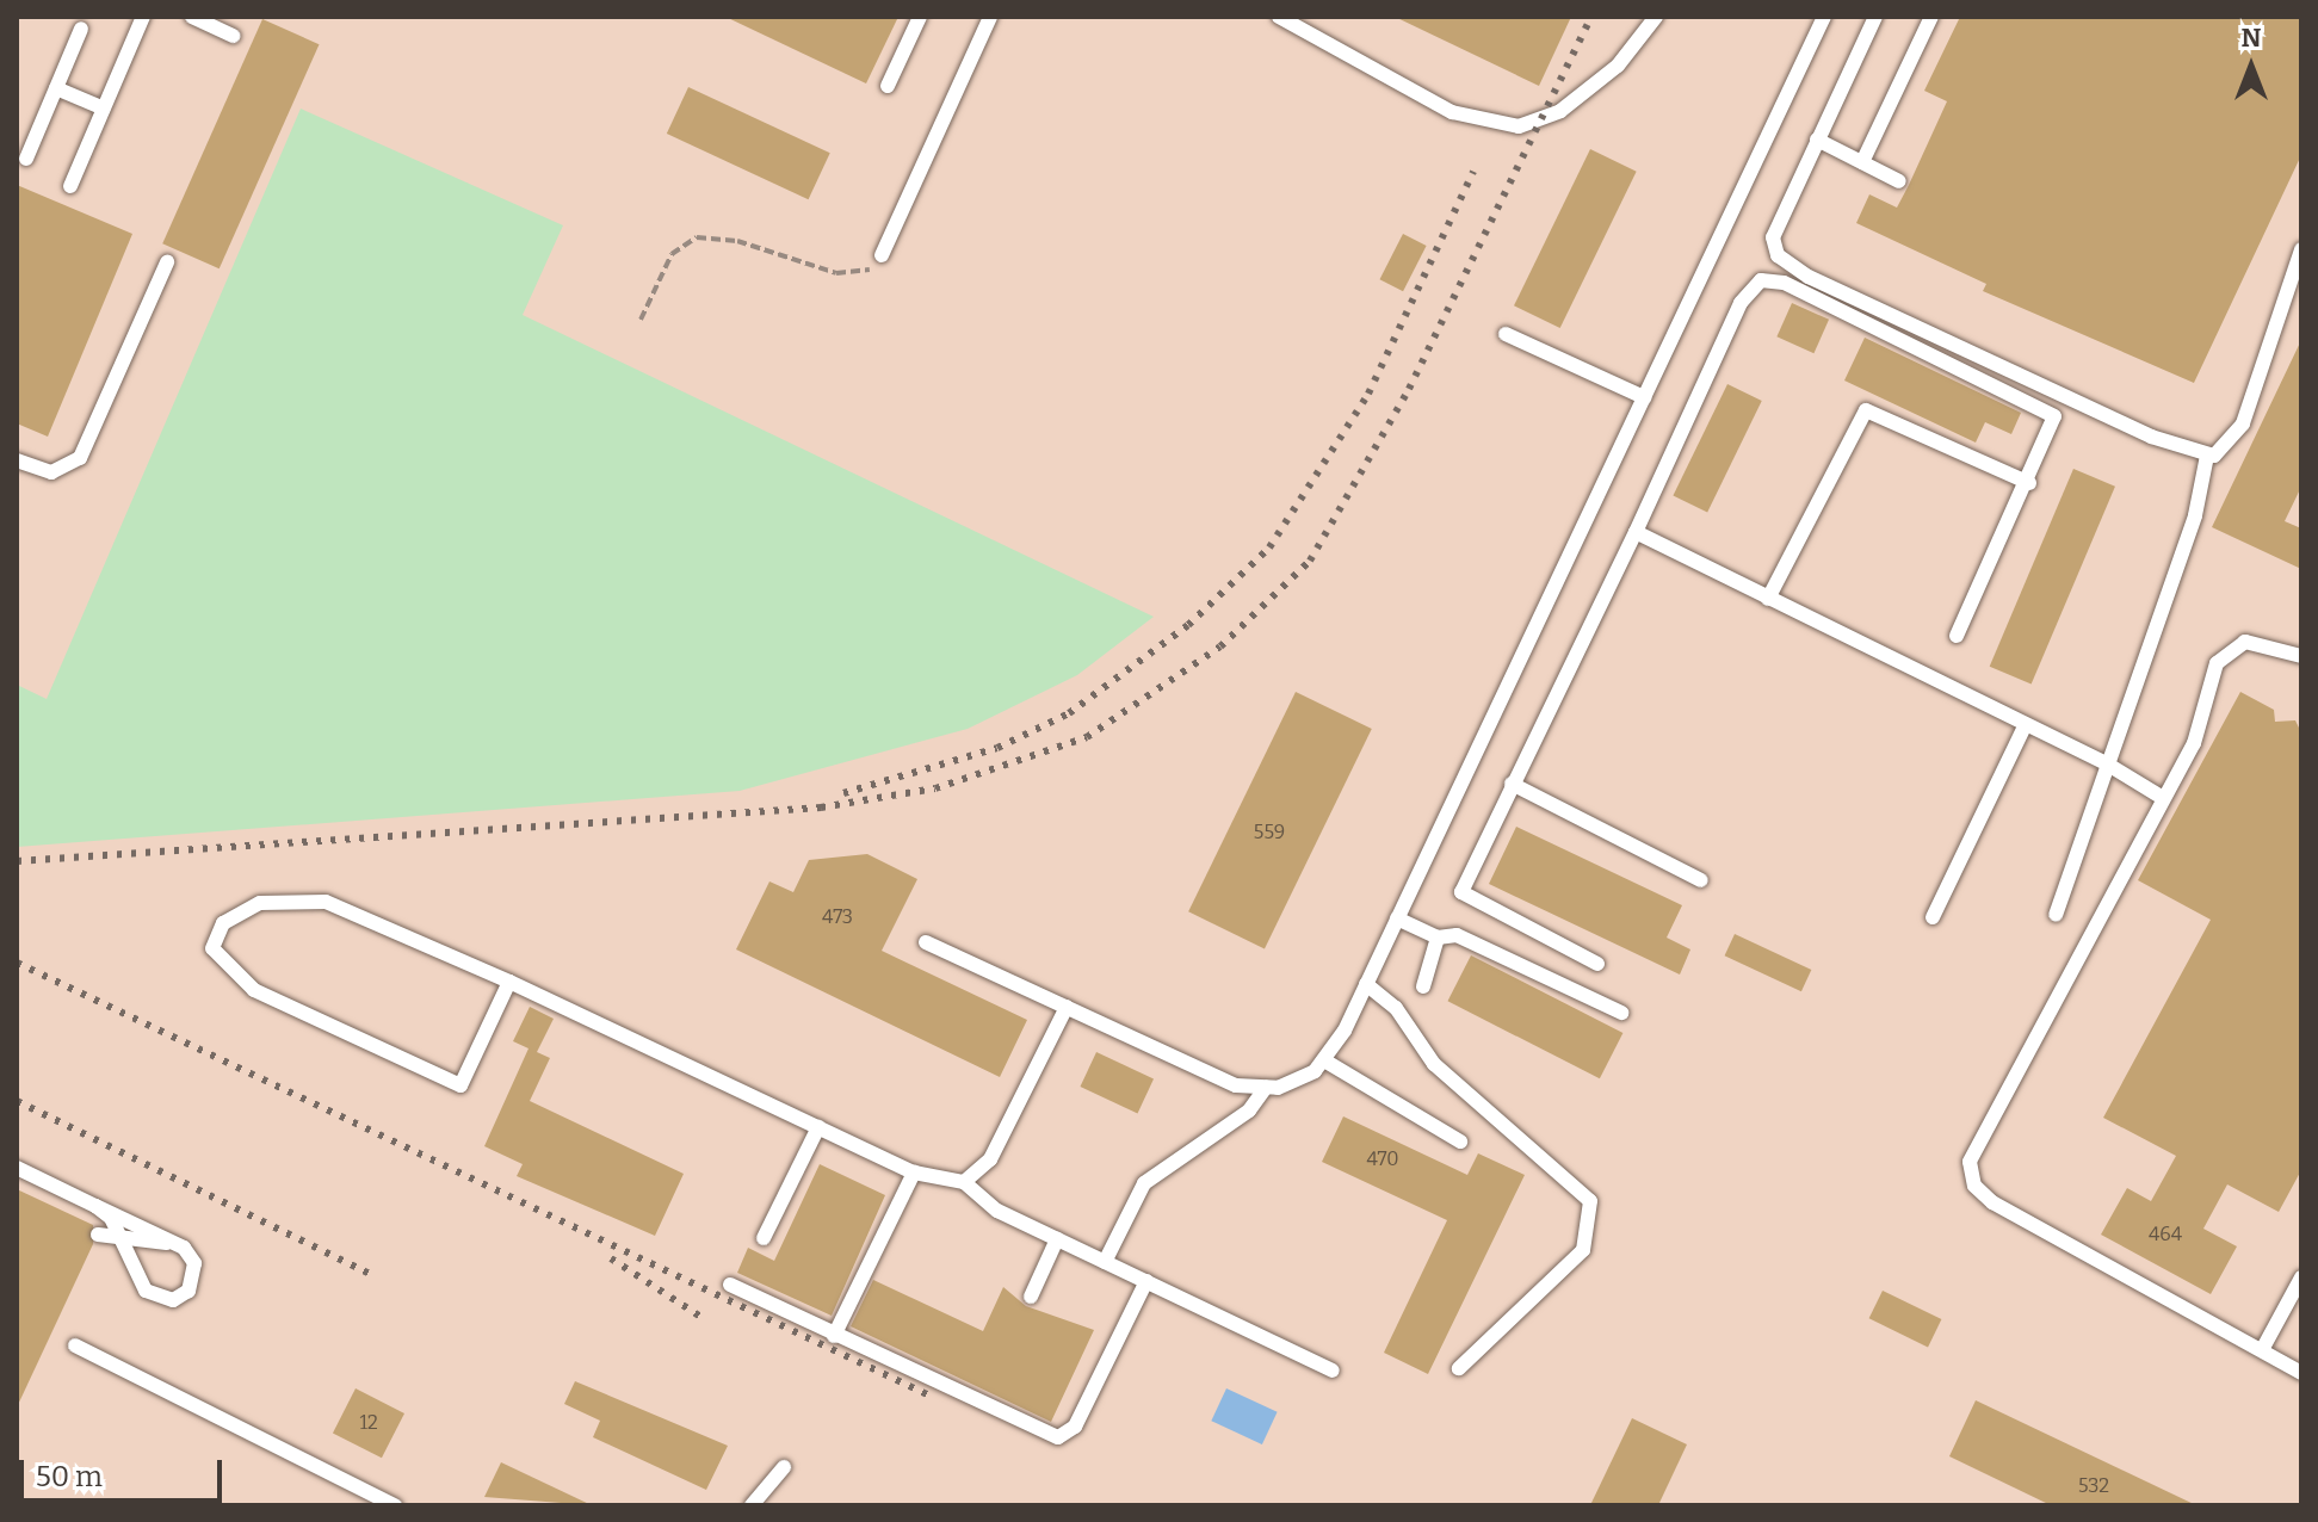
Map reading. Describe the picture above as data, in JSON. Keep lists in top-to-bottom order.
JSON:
{
  "house_numbers": [
    "559",
    "473",
    "470",
    "464",
    "12",
    "532"
  ],
  "scale_bar": "50 m",
  "north": "top"
}
